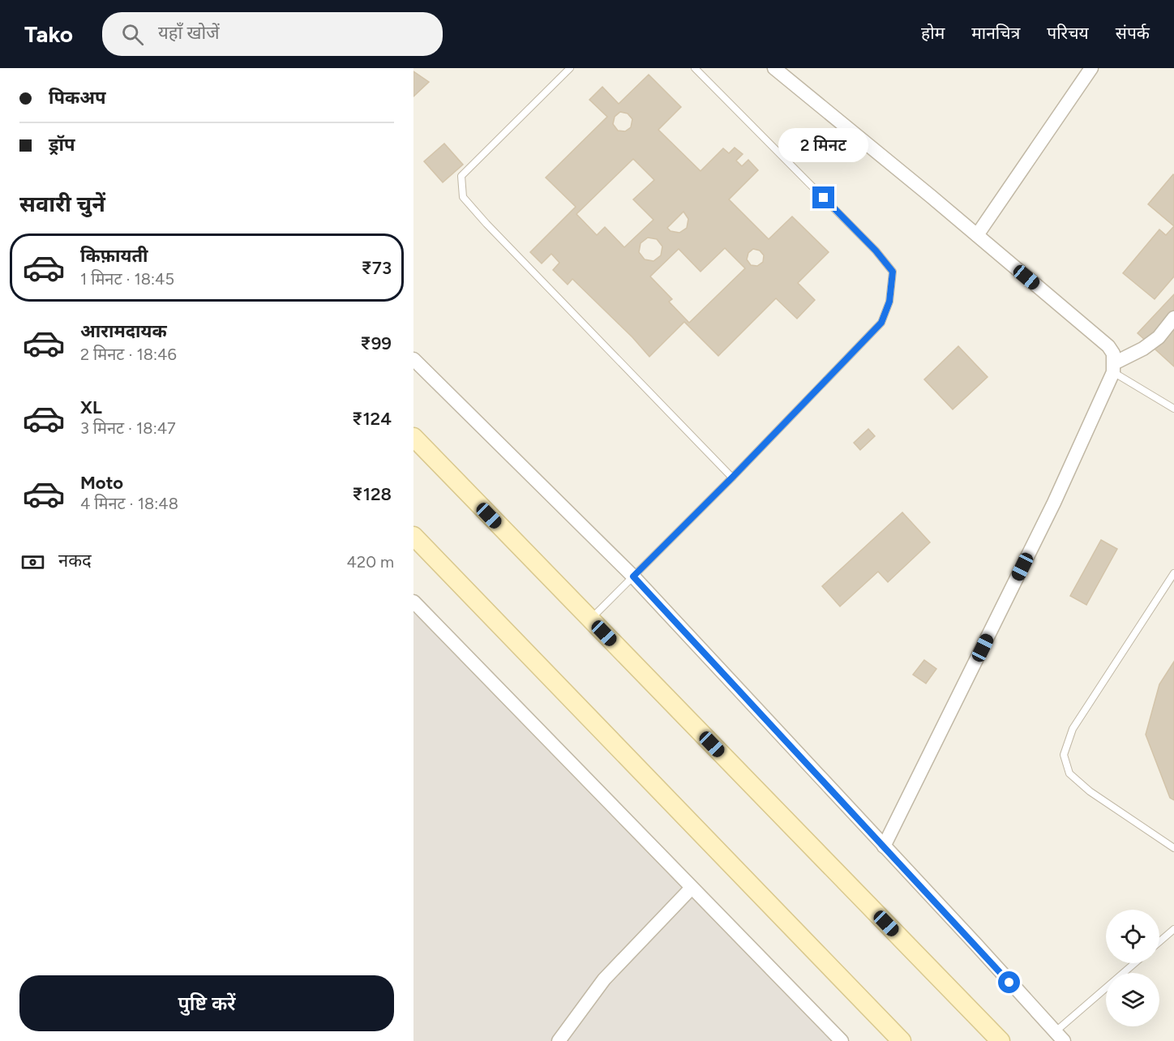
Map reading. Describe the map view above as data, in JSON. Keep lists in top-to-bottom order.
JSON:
{
  "page": {
    "header": "Tako",
    "search": "यहाँ खोजें",
    "nav": [
      "होम",
      "मानचित्र",
      "परिचय",
      "संपर्क"
    ],
    "banner": ["पिकअप", "ड्रॉप"],
    "bubble": "2 मिनट",
    "heading": "सवारी चुनें",
    "list": [
      {
        "name": "किफ़ायती",
        "note": "1 मिनट · 18:45",
        "value": "₹73"
      },
      {
        "name": "आरामदायक",
        "note": "2 मिनट · 18:46",
        "value": "₹99"
      },
      {
        "name": "XL",
        "note": "3 मिनट · 18:47",
        "value": "₹124"
      },
      {
        "name": "Moto",
        "note": "4 मिनट · 18:48",
        "value": "₹128"
      }
    ],
    "pay": ["नकद", "420 m"],
    "buttons": "पुष्टि करें"
  }
}
